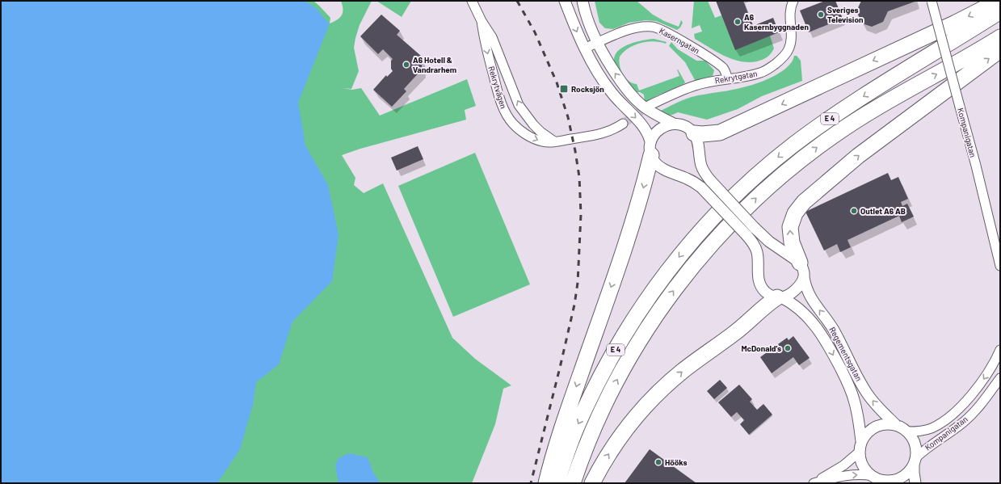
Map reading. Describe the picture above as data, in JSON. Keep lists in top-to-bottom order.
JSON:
{
  "streets": {
    "highway": ["E 4"],
    "street": [
      "Kaserngatan",
      "Rekrytgatan",
      "Rekrytvägen",
      "Kompanigatan",
      "Regementsgatan"
    ]
  },
  "crossings": [
    ["Kaserngatan", "Rekrytgatan"],
    ["Kompanigatan", "Regementsgatan"]
  ],
  "places": {
    "other": [
      "Sveriges Television",
      "A6 Kasernbyggnaden",
      "A6 Hotell & Vandrarhem",
      "Outlet A6 AB",
      "McDonald's",
      "Hööks"
    ],
    "transit": ["Rocksjön"]
  }
}
